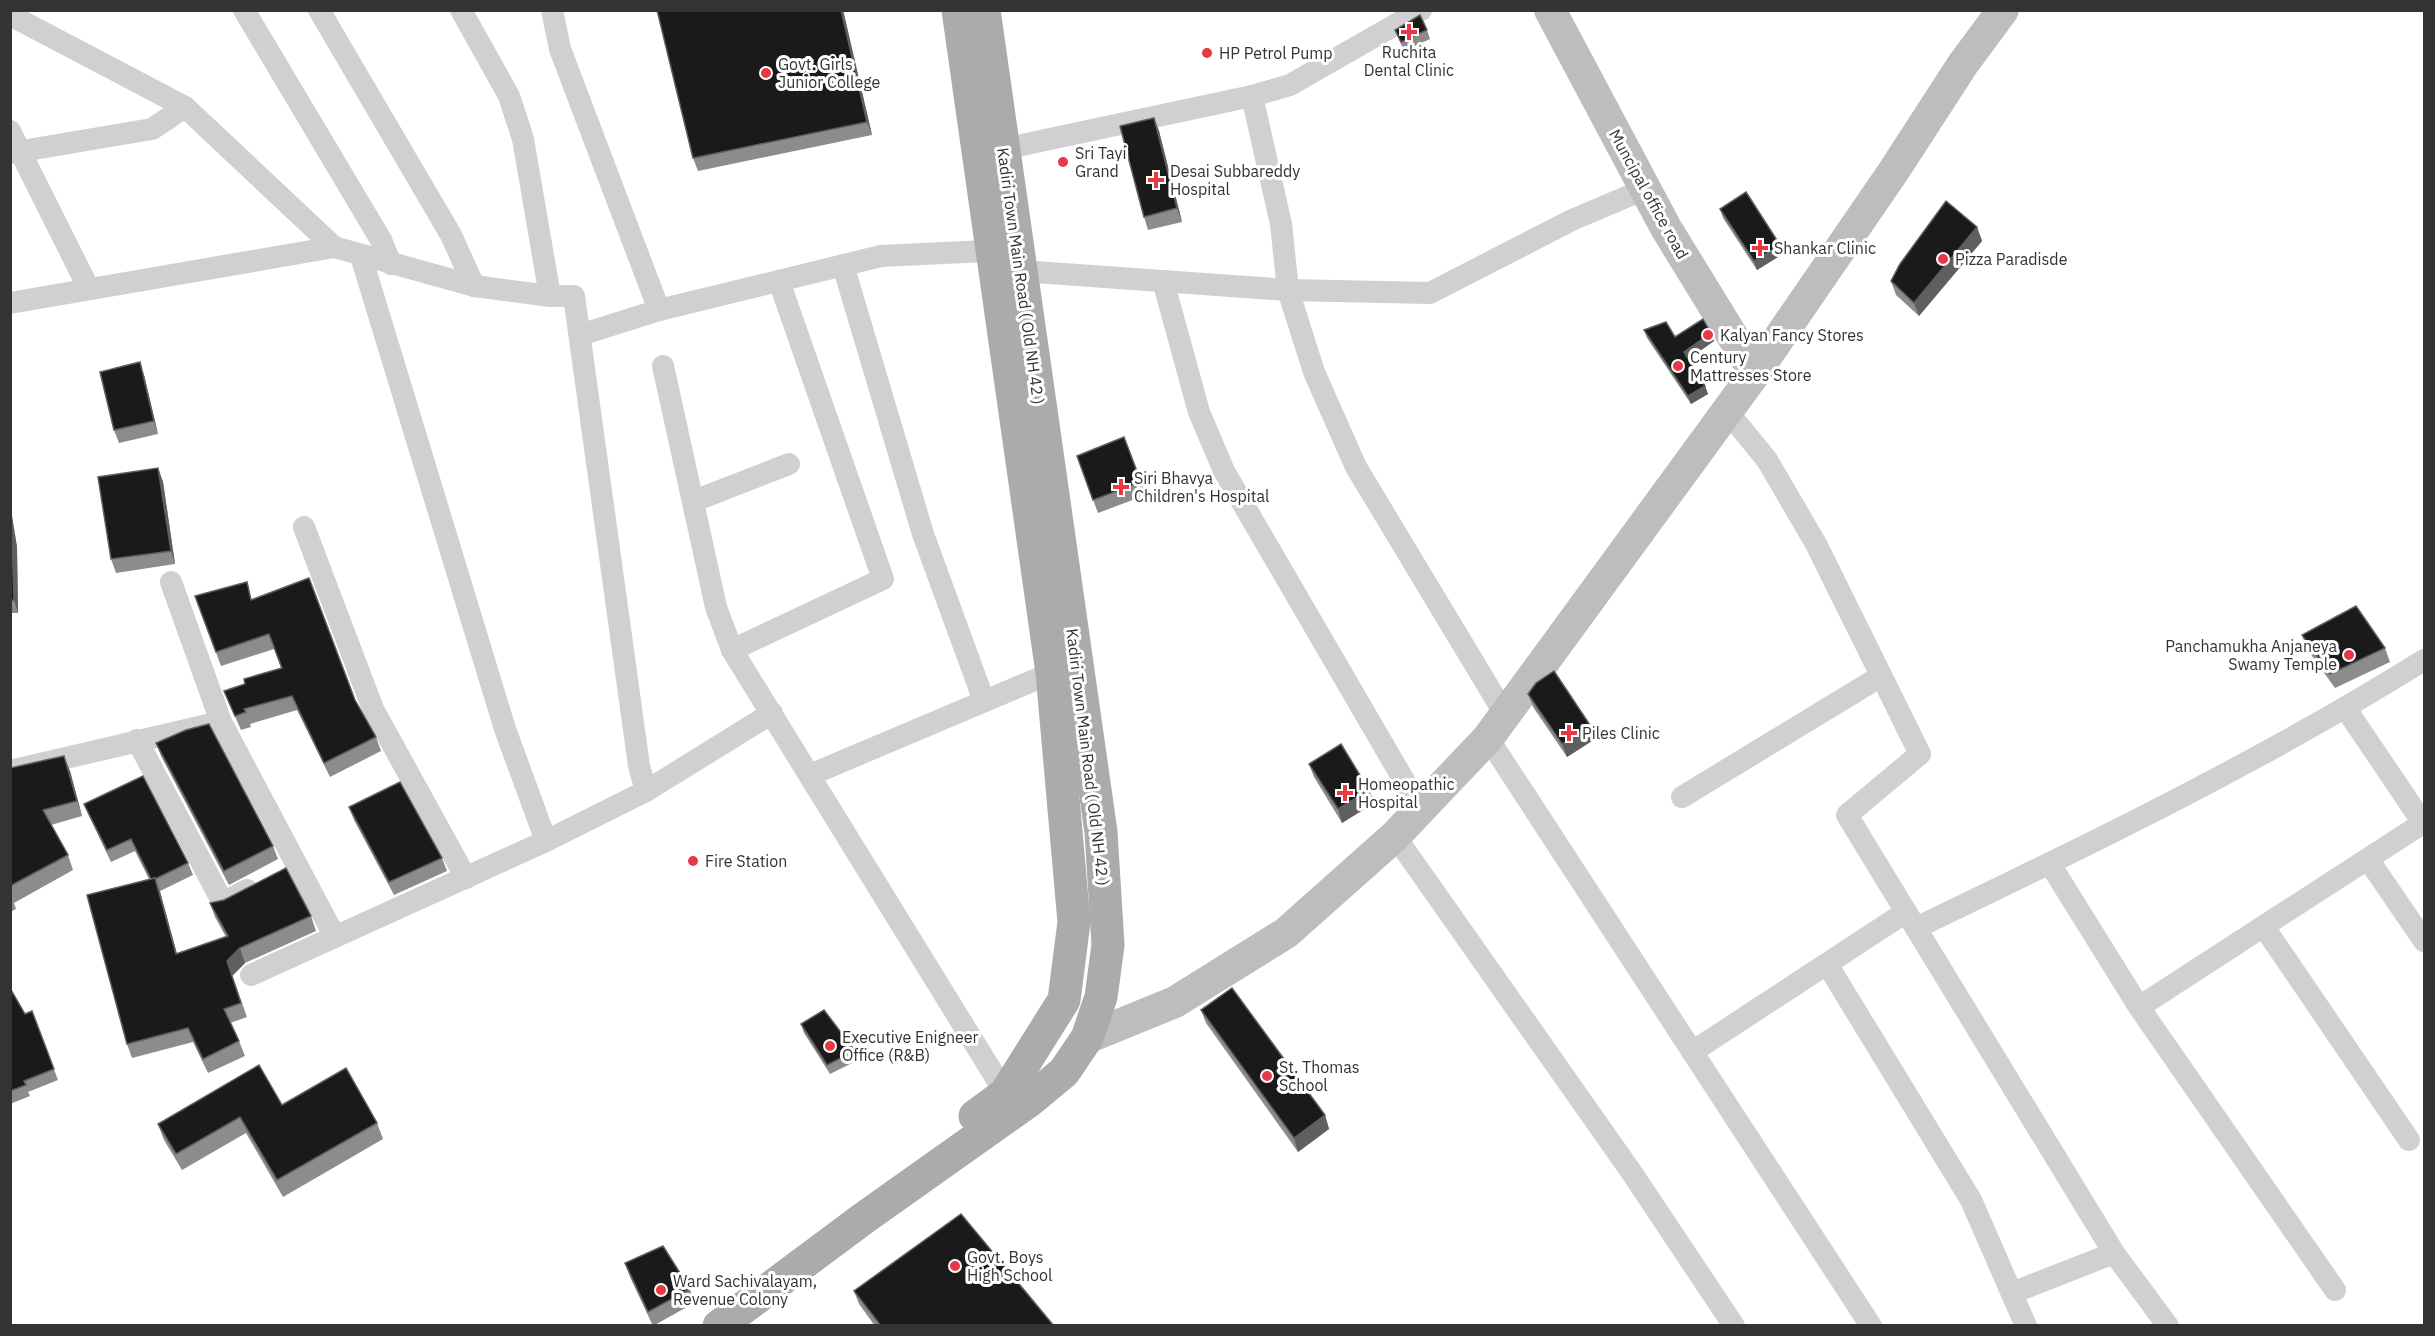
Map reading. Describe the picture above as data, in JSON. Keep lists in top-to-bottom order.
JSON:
{
  "streets": {
    "main road": ["Kadiri Town Main Road ( Old NH 42 )"],
    "street": ["Muncipal office road"]
  },
  "places": {
    "health": [
      "Ruchita Dental Clinic",
      "Desai Subbareddy Hospital",
      "Shankar Clinic",
      "Siri Bhavya Children's Hospital",
      "Piles Clinic",
      "Homeopathic Hospital"
    ],
    "other": [
      "HP Petrol Pump",
      "Govt. Girls Junior College",
      "Sri Tayi Grand",
      "Pizza Paradisde",
      "Kalyan Fancy Stores",
      "Century Mattresses Store",
      "Panchamukha Anjaneya Swamy Temple",
      "Fire Station",
      "Executive Enigneer Office (R&B)",
      "St. Thomas School",
      "Govt. Boys High School",
      "Ward Sachivalayam, Revenue Colony"
    ]
  }
}
